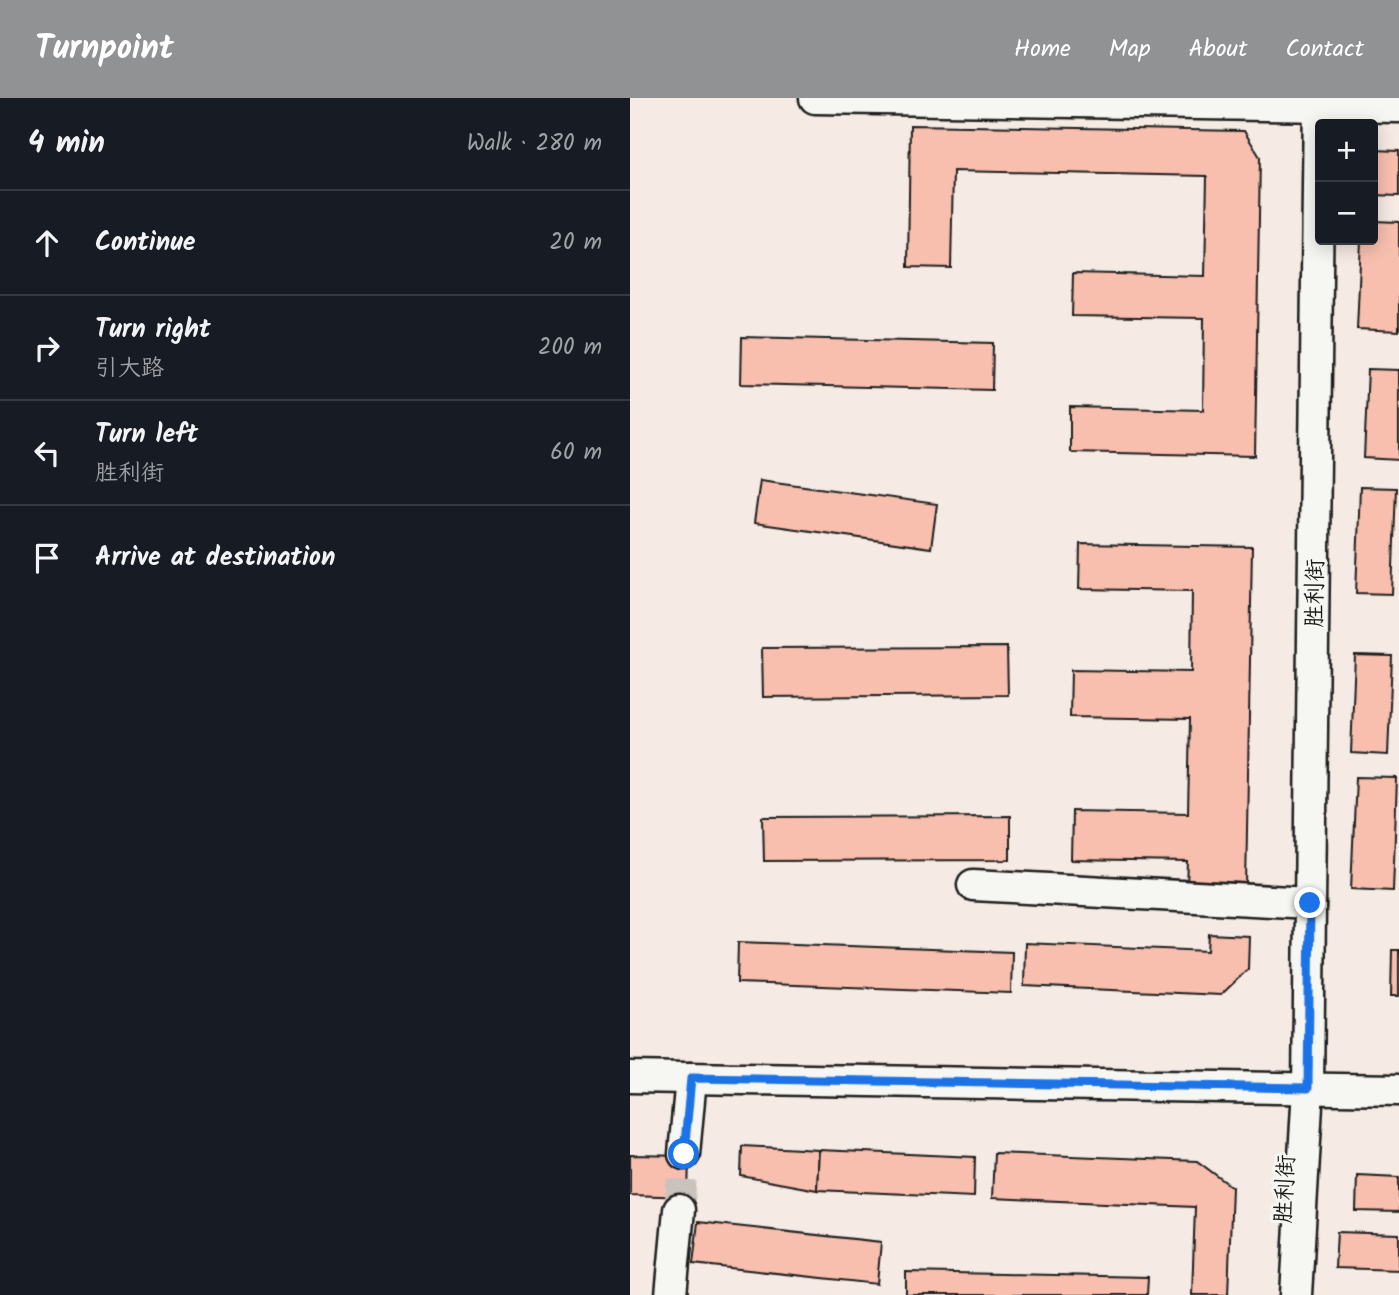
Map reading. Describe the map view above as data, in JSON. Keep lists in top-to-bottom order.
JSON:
{
  "streets": {
    "street": ["胜利街"]
  },
  "page": {
    "header": "Turnpoint",
    "nav": [
      "Home",
      "Map",
      "About",
      "Contact"
    ],
    "heading": ["4 min", "Walk · 280 m"],
    "map_buttons": ["+", "−"],
    "list": [
      ["Continue", "20 m"],
      ["Turn right", "引大路", "200 m"],
      ["Turn left", "胜利街", "60 m"],
      "Arrive at destination"
    ]
  }
}
